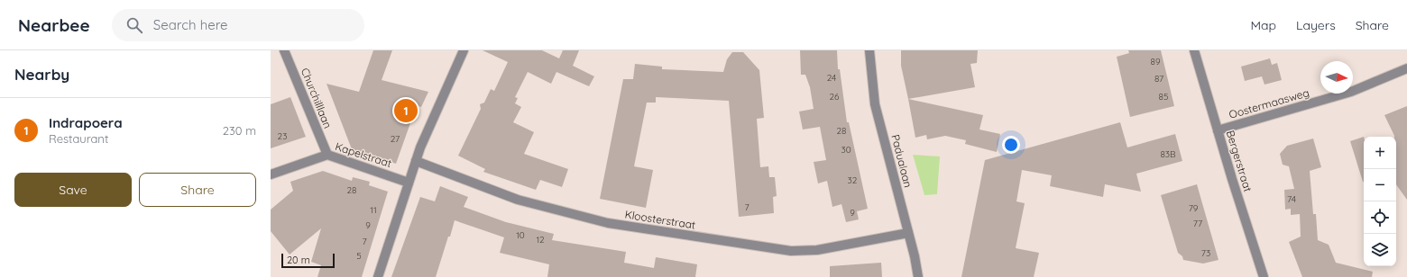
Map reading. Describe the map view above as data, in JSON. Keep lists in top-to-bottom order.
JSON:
{
  "streets": {
    "street": [
      "Churchilllaan",
      "Oostermaasweg",
      "Kapelstraat",
      "Padualaan",
      "Bergerstraat",
      "Kloosterstraat"
    ]
  },
  "crossings": [
    ["Churchilllaan", "Kapelstraat"],
    ["Oostermaasweg", "Bergerstraat"],
    ["Padualaan", "Kloosterstraat"]
  ],
  "house_numbers": [
    "89",
    "24",
    "87",
    "26",
    "85",
    "28",
    "23",
    "27",
    "30",
    "83B",
    "32",
    "28",
    "74",
    "7",
    "79",
    "11",
    "9",
    "77",
    "9",
    "10",
    "12",
    "7",
    "73",
    "5"
  ],
  "scale_bar": "20 m",
  "north": "right",
  "page": {
    "header": "Nearbee",
    "search": "Search here",
    "nav": ["Map", "Layers", "Share"],
    "heading": "Nearby",
    "list": [
      {
        "mark": "1",
        "name": "Indrapoera",
        "note": "Restaurant",
        "value": "230 m"
      }
    ],
    "pins": "1",
    "map_buttons": ["+", "−"],
    "buttons": ["Save", "Share"],
    "scale": "20 m"
  }
}
